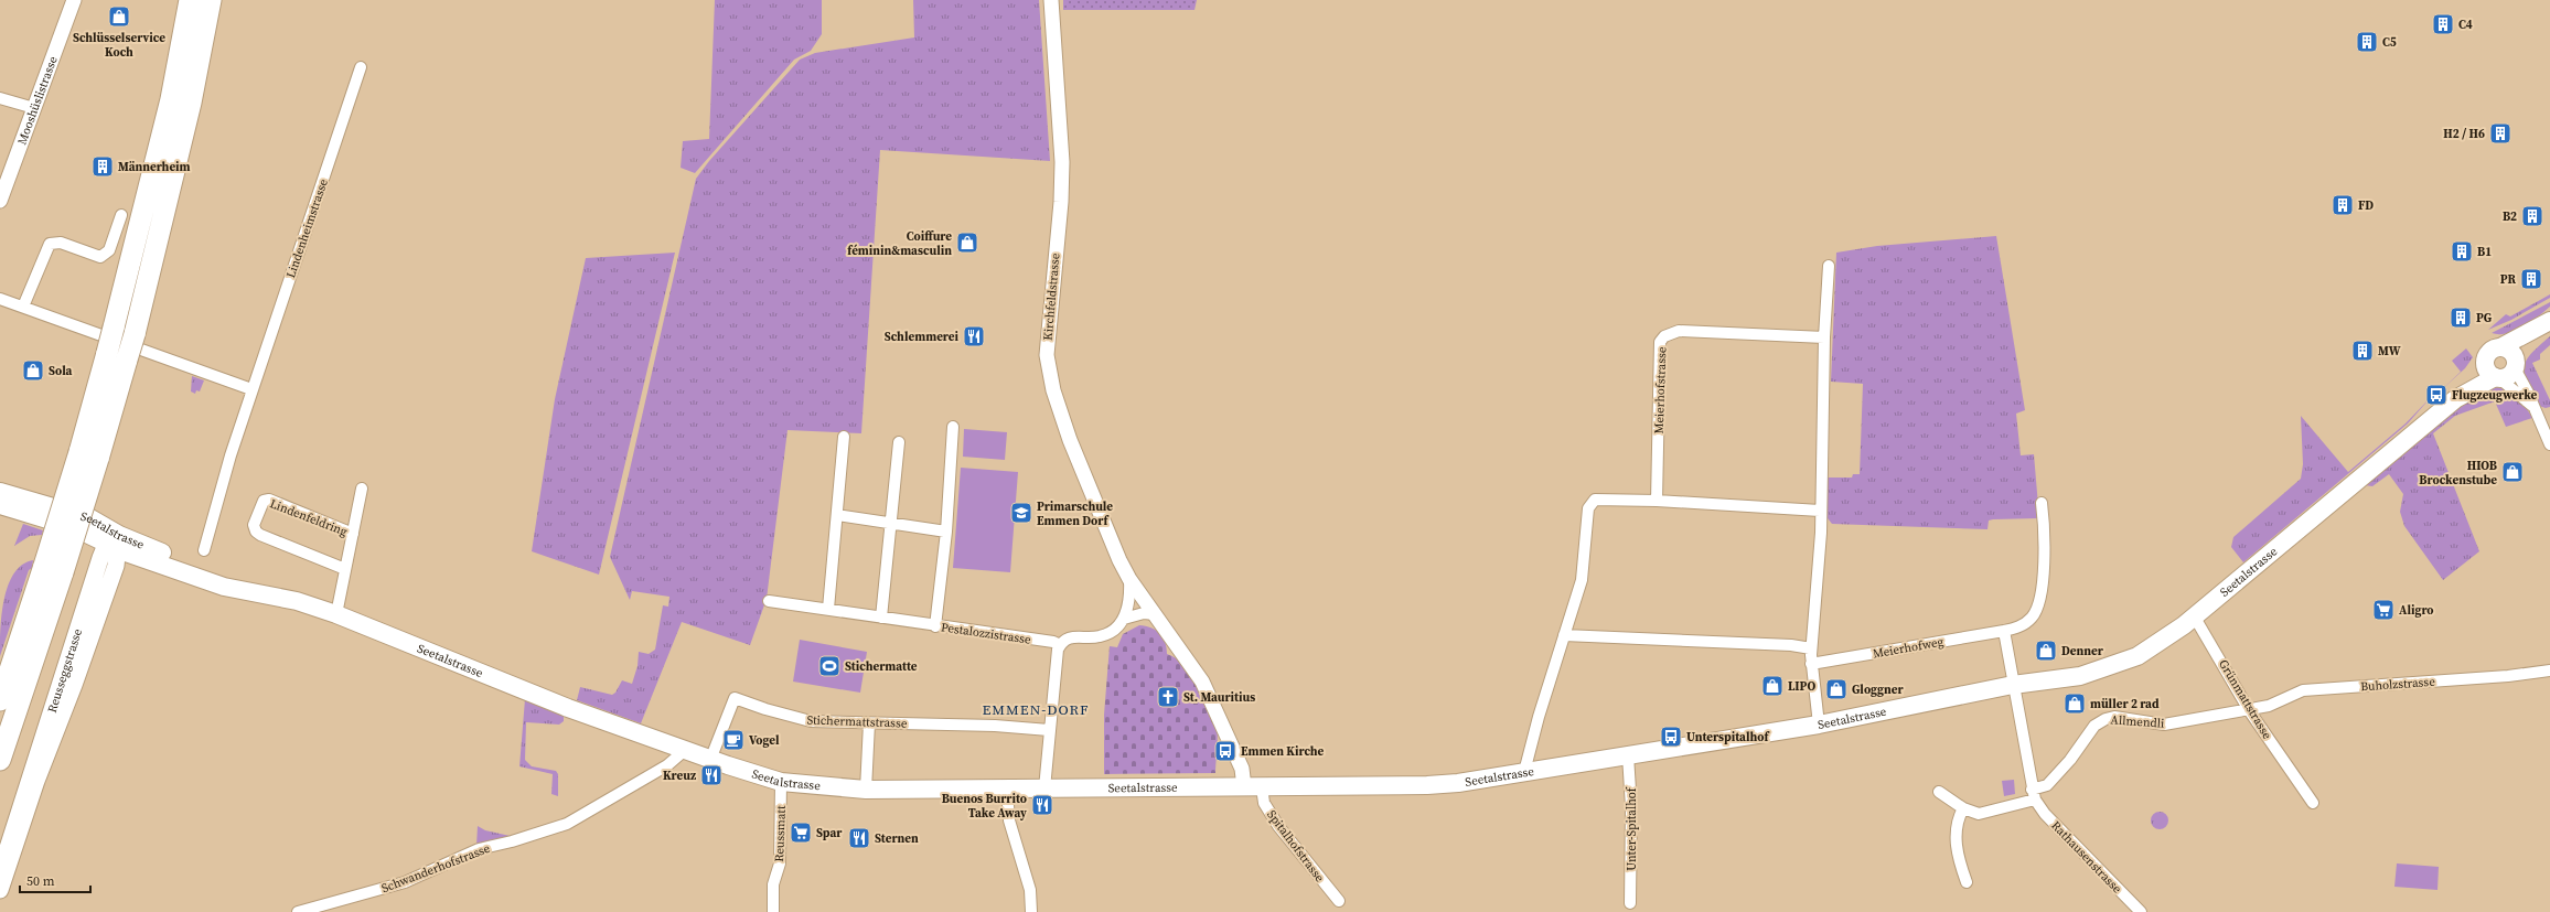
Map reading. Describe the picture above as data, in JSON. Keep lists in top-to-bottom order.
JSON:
{
  "streets": {
    "main road": ["Seetalstrasse", "Reusseggstrasse"],
    "street": [
      "Mooshüslistrasse",
      "Lindenheimstrasse",
      "Kirchfeldstrasse",
      "Meierhofstrasse",
      "Lindenfeldring",
      "Pestalozzistrasse",
      "Meierhofweg",
      "Buholzstrasse",
      "Grünmattstrasse",
      "Stichermattstrasse",
      "Allmendli",
      "Unter-Spitalhof",
      "Reussmatt",
      "Spitalhofstrasse",
      "Rathausenstrasse",
      "Schwanderhofstrasse"
    ]
  },
  "crossings": [
    ["Kirchfeldstrasse", "Seetalstrasse"],
    ["Kirchfeldstrasse", "Spitalhofstrasse"],
    ["Lindenfeldring", "Seetalstrasse"],
    ["Seetalstrasse", "Reusseggstrasse"],
    ["Seetalstrasse", "Grünmattstrasse"],
    ["Seetalstrasse", "Stichermattstrasse"],
    ["Seetalstrasse", "Unter-Spitalhof"],
    ["Seetalstrasse", "Reussmatt"],
    ["Seetalstrasse", "Spitalhofstrasse"],
    ["Seetalstrasse", "Rathausenstrasse"],
    ["Seetalstrasse", "Schwanderhofstrasse"],
    ["Buholzstrasse", "Grünmattstrasse"],
    ["Buholzstrasse", "Allmendli"],
    ["Grünmattstrasse", "Allmendli"],
    ["Allmendli", "Rathausenstrasse"]
  ],
  "districts": ["EMMEN-DORF"],
  "places": {
    "shop": [
      "Schlüsselservice Koch",
      "Coiffure féminin&masculin",
      "Sola",
      "HIOB Brockenstube",
      "Denner",
      "LIPO",
      "Gloggner",
      "müller 2 rad"
    ],
    "building": [
      "C4",
      "C5",
      "H2 / H6",
      "Männerheim",
      "FD",
      "B2",
      "B1",
      "PR",
      "PG",
      "MW"
    ],
    "restaurant": [
      "Schlemmerei",
      "Kreuz",
      "Buenos Burrito Take Away",
      "Sternen"
    ],
    "bus stop": ["Flugzeugwerke", "Unterspitalhof", "Emmen Kirche"],
    "school or university": ["Primarschule Emmen Dorf"],
    "supermarket": ["Aligro", "Spar"],
    "sports": ["Stichermatte"],
    "church": ["St. Mauritius"],
    "cafe": ["Vogel"]
  },
  "scale_bar": "50 m"
}
